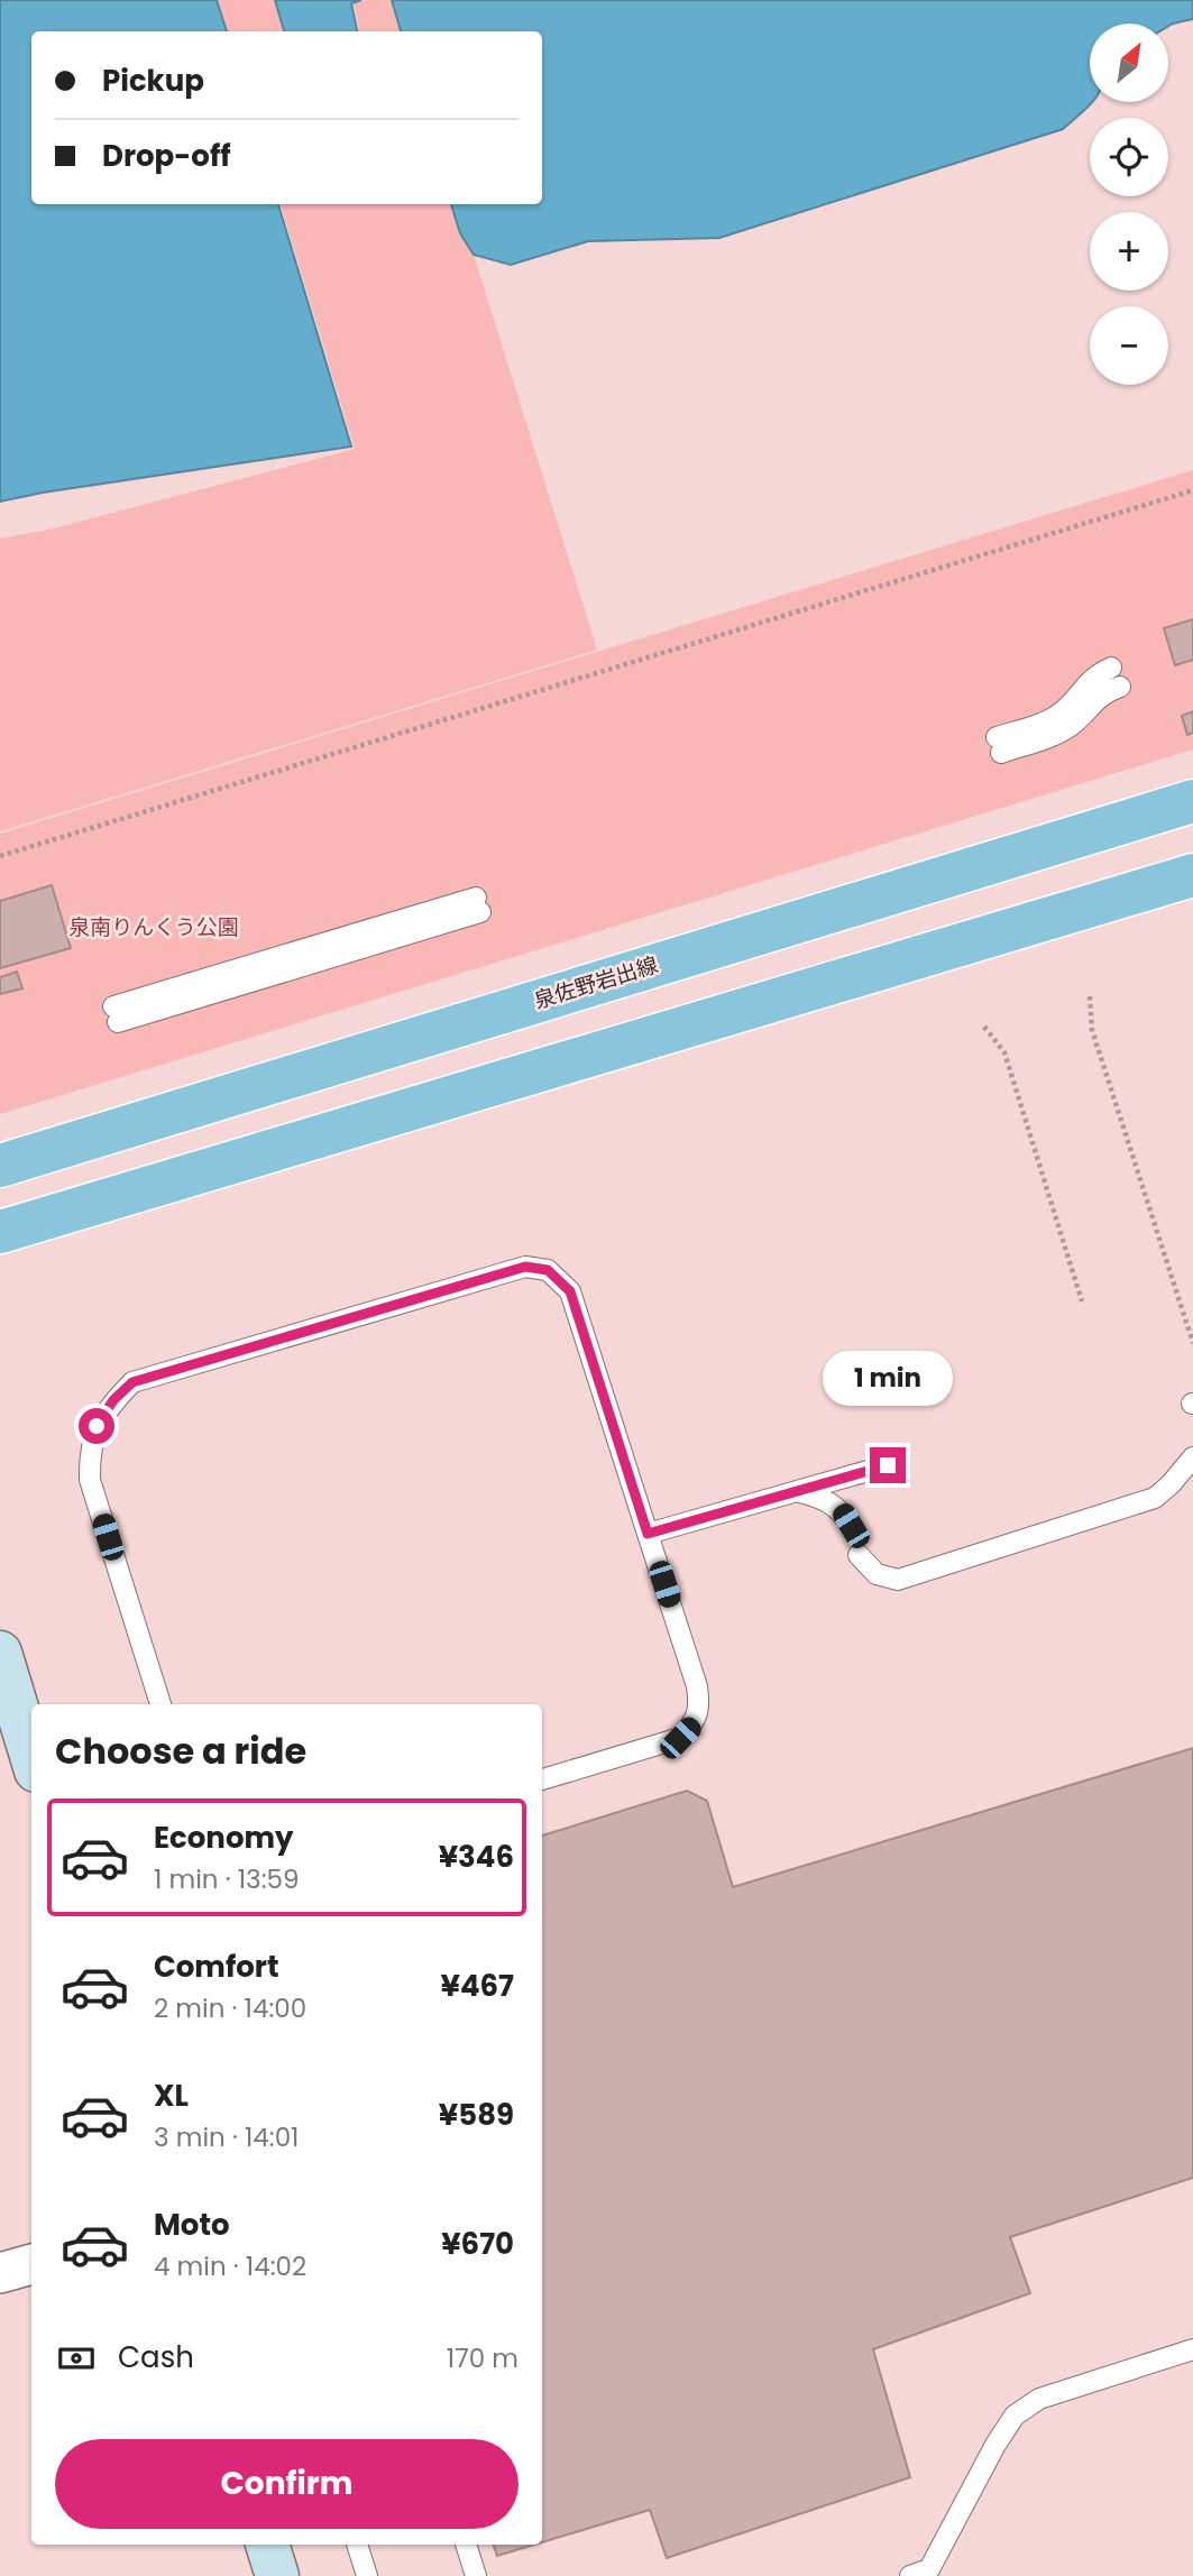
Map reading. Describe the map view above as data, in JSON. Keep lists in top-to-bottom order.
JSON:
{
  "streets": {
    "main road": ["泉佐野岩出線"]
  },
  "parks": ["泉南りんくう公園"],
  "north": "top right",
  "page": {
    "map_buttons": ["+", "−"],
    "banner": ["Pickup", "Drop-off"],
    "bubble": "1 min",
    "heading": "Choose a ride",
    "list": [
      {
        "name": "Economy",
        "note": "1 min · 13:59",
        "value": "¥346"
      },
      {
        "name": "Comfort",
        "note": "2 min · 14:00",
        "value": "¥467"
      },
      {
        "name": "XL",
        "note": "3 min · 14:01",
        "value": "¥589"
      },
      {
        "name": "Moto",
        "note": "4 min · 14:02",
        "value": "¥670"
      }
    ],
    "pay": ["Cash", "170 m"],
    "buttons": "Confirm"
  }
}
